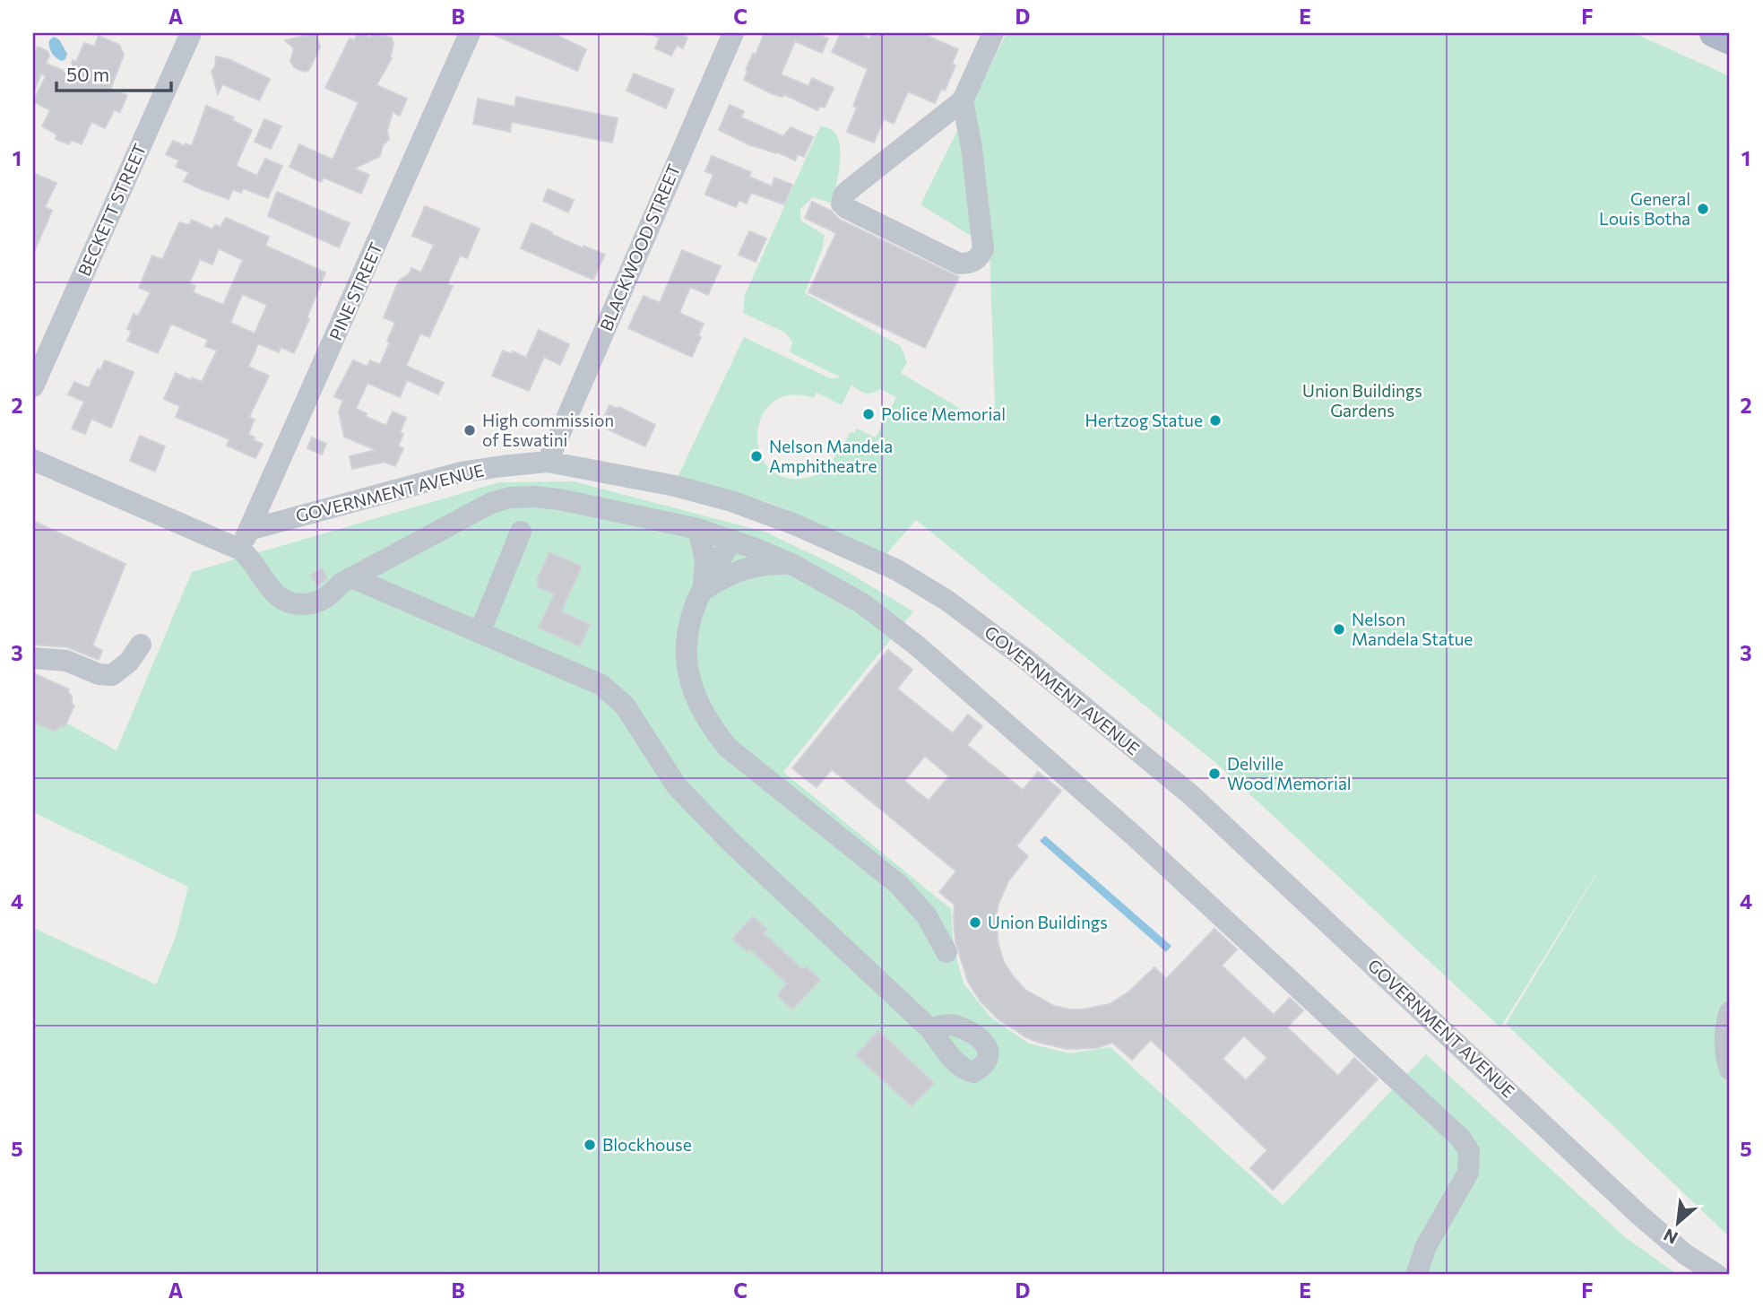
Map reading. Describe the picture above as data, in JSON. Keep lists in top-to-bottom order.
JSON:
{
  "streets": {
    "street": [
      "BECKETT STREET",
      "BLACKWOOD STREET",
      "PINE STREET",
      "GOVERNMENT AVENUE"
    ]
  },
  "crossings": [
    ["BLACKWOOD STREET", "GOVERNMENT AVENUE"],
    ["PINE STREET", "GOVERNMENT AVENUE"]
  ],
  "parks": ["Union Buildings Gardens"],
  "places": [
    "General Louis Botha",
    "Police Memorial",
    "Hertzog Statue",
    "High commission of Eswatini",
    "Nelson Mandela Amphitheatre",
    "Nelson Mandela Statue",
    "Delville Wood Memorial",
    "Union Buildings",
    "Blockhouse"
  ],
  "scale_bar": "50 m",
  "north": "bottom left",
  "grid": {
    "columns": [
      "A",
      "B",
      "C",
      "D",
      "E",
      "F"
    ],
    "rows": [
      "1",
      "2",
      "3",
      "4",
      "5"
    ]
  }
}
